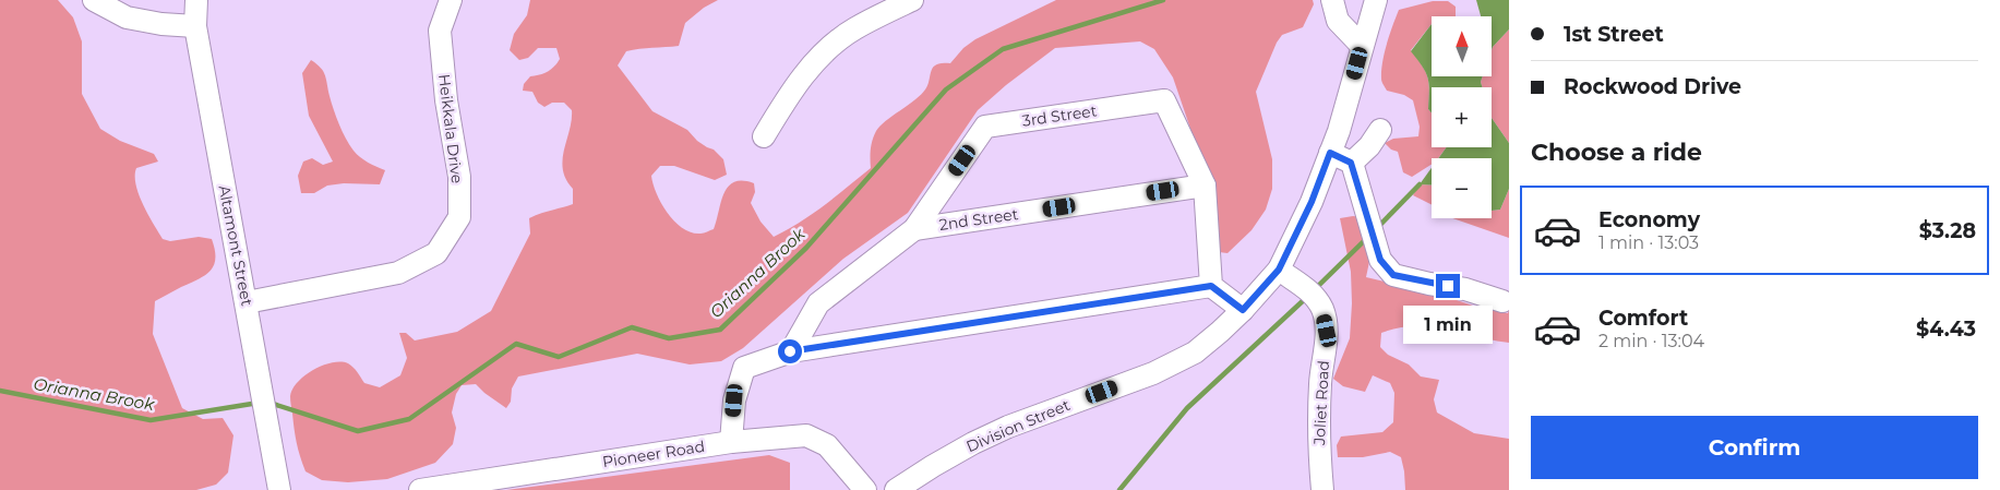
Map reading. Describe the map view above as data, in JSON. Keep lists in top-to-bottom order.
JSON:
{
  "streets": {
    "street": [
      "3rd Street",
      "Heikkala Drive",
      "2nd Street",
      "Altamont Street",
      "Joliet Road",
      "Division Street",
      "Pioneer Road"
    ]
  },
  "crossings": [
    ["3rd Street", "2nd Street"],
    ["Heikkala Drive", "Altamont Street"],
    ["Joliet Road", "Division Street"]
  ],
  "water": ["Orianna Brook"],
  "north": "top",
  "page": {
    "banner": ["1st Street", "Rockwood Drive"],
    "map_buttons": ["+", "−"],
    "heading": "Choose a ride",
    "list": [
      {
        "name": "Economy",
        "note": "1 min · 13:03",
        "value": "$3.28"
      },
      {
        "name": "Comfort",
        "note": "2 min · 13:04",
        "value": "$4.43"
      }
    ],
    "bubble": "1 min",
    "buttons": "Confirm"
  }
}
